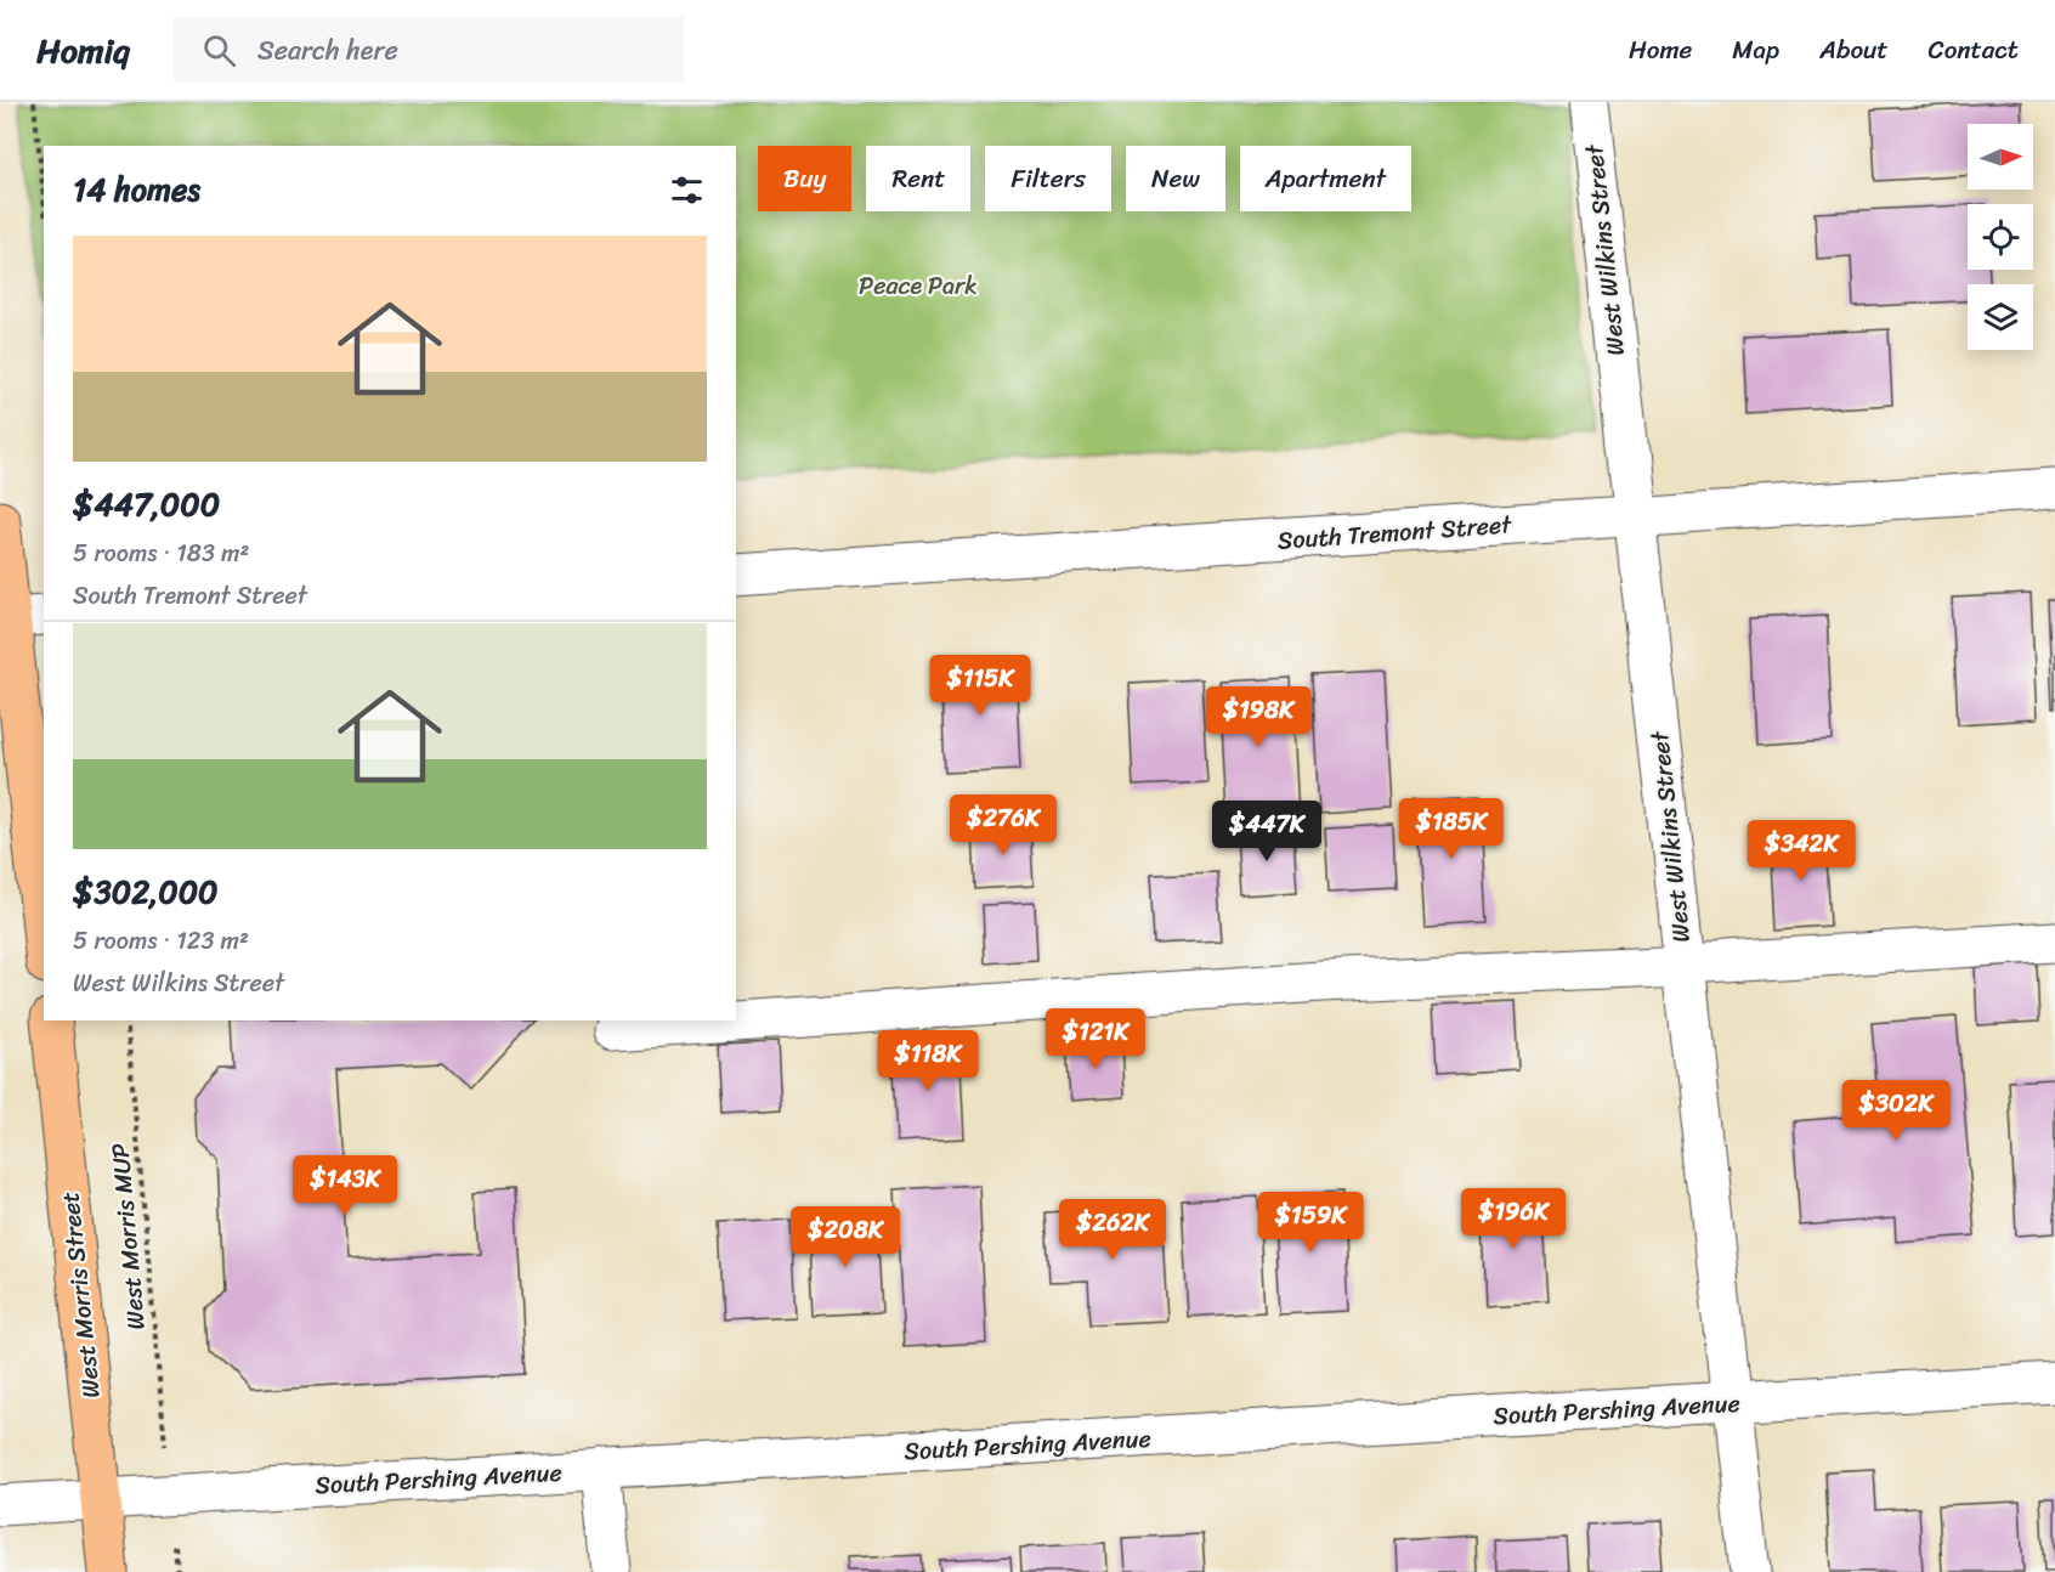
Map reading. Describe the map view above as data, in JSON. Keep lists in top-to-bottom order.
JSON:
{
  "streets": {
    "main road": ["West Morris Street"],
    "street": ["West Wilkins Street", "South Tremont Street", "South Pershing Avenue"],
    "path": ["West Morris MUP"]
  },
  "crossings": [
    ["West Wilkins Street", "South Tremont Street"],
    ["West Wilkins Street", "South Pershing Avenue"],
    ["West Morris Street", "South Pershing Avenue"]
  ],
  "parks": ["Peace Park"],
  "north": "right",
  "page": {
    "header": "Homiq",
    "search": "Search here",
    "nav": [
      "Home",
      "Map",
      "About",
      "Contact"
    ],
    "chip": [
      "Buy",
      "Rent",
      "Filters",
      "New",
      "Apartment"
    ],
    "heading": "14 homes",
    "list": [
      {
        "name": "$447,000",
        "note": "5 rooms · 183 m² · South Tremont Street"
      },
      {
        "name": "$302,000",
        "note": "5 rooms · 123 m² · West Wilkins Street"
      }
    ],
    "price": [
      "$115K",
      "$198K",
      "$276K",
      "$185K",
      "$447K",
      "$342K",
      "$121K",
      "$118K",
      "$302K",
      "$143K",
      "$196K",
      "$159K",
      "$262K",
      "$208K"
    ]
  }
}
